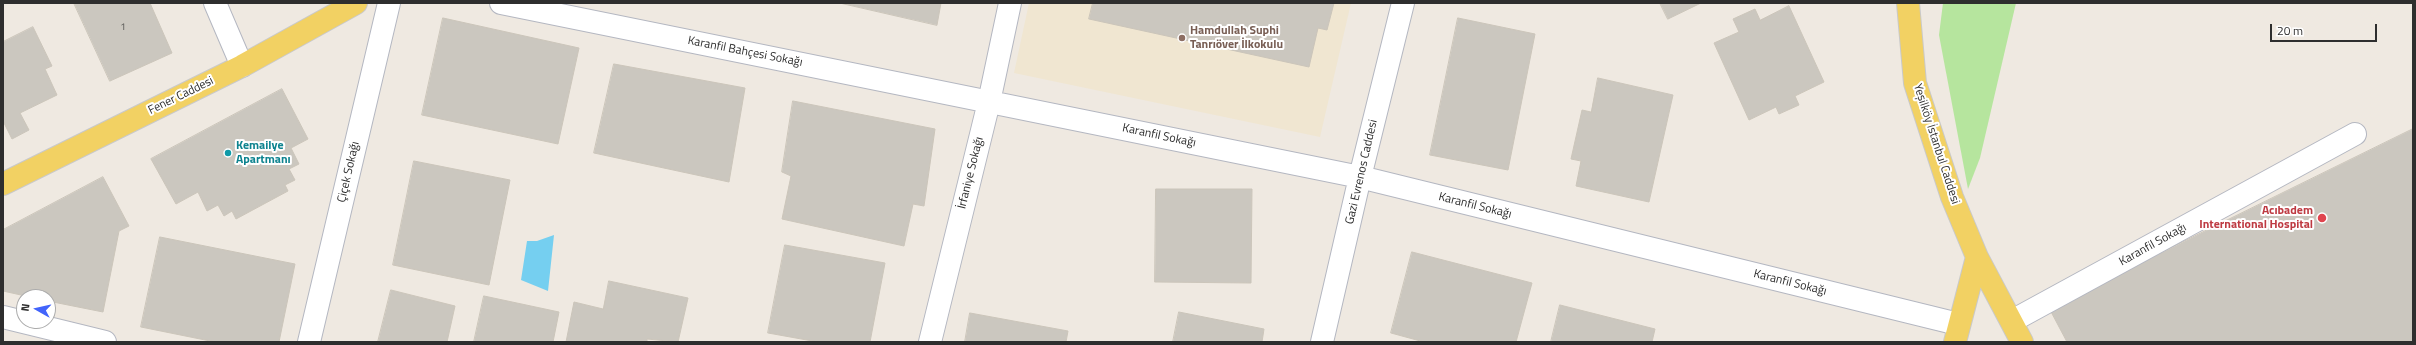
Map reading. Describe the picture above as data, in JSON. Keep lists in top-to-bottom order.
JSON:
{
  "streets": {
    "main road": ["Fener Caddesi", "Yeşilköy İstanbul Caddesi"],
    "street": [
      "Karanfil Bahçesi Sokağı",
      "Karanfil Sokağı",
      "Çiçek Sokağı",
      "Gazi Evrenos Caddesi",
      "İrfaniye Sokağı"
    ]
  },
  "crossings": [
    ["Karanfil Bahçesi Sokağı", "Karanfil Sokağı"],
    ["Karanfil Bahçesi Sokağı", "İrfaniye Sokağı"],
    ["Karanfil Sokağı", "Yeşilköy İstanbul Caddesi"],
    ["Karanfil Sokağı", "Gazi Evrenos Caddesi"],
    ["Karanfil Sokağı", "İrfaniye Sokağı"]
  ],
  "places": ["Hamdullah Suphi Tanrıöver İlkokulu", "Kemailye Apartmanı", "Acıbadem International Hospital"],
  "house_numbers": ["1"],
  "scale_bar": "20 m",
  "north": "left"
}
